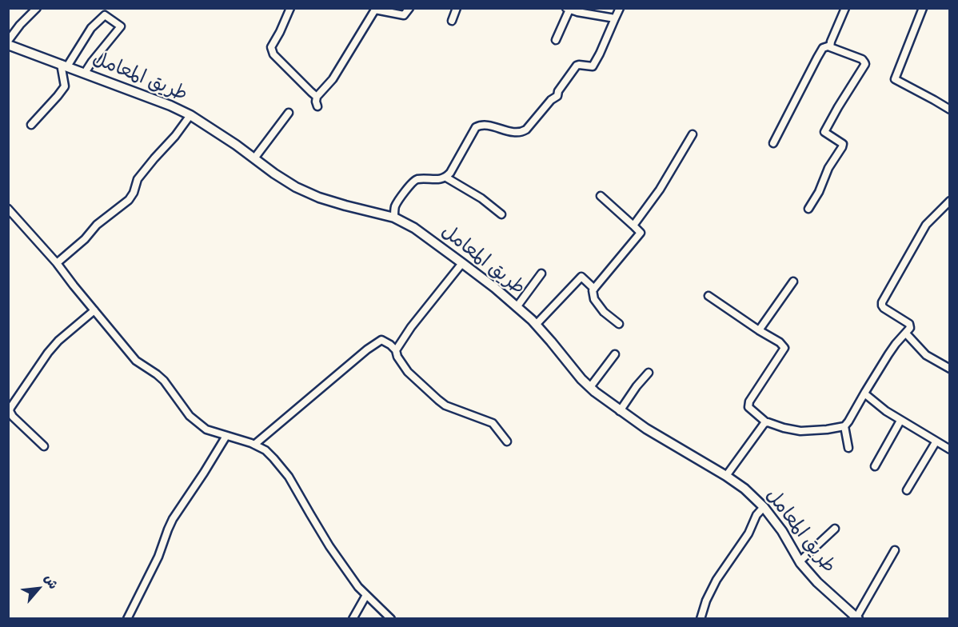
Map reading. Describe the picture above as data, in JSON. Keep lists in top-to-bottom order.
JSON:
{
  "streets": {
    "main road": ["طريق المعامل"]
  },
  "north": "top right"
}
